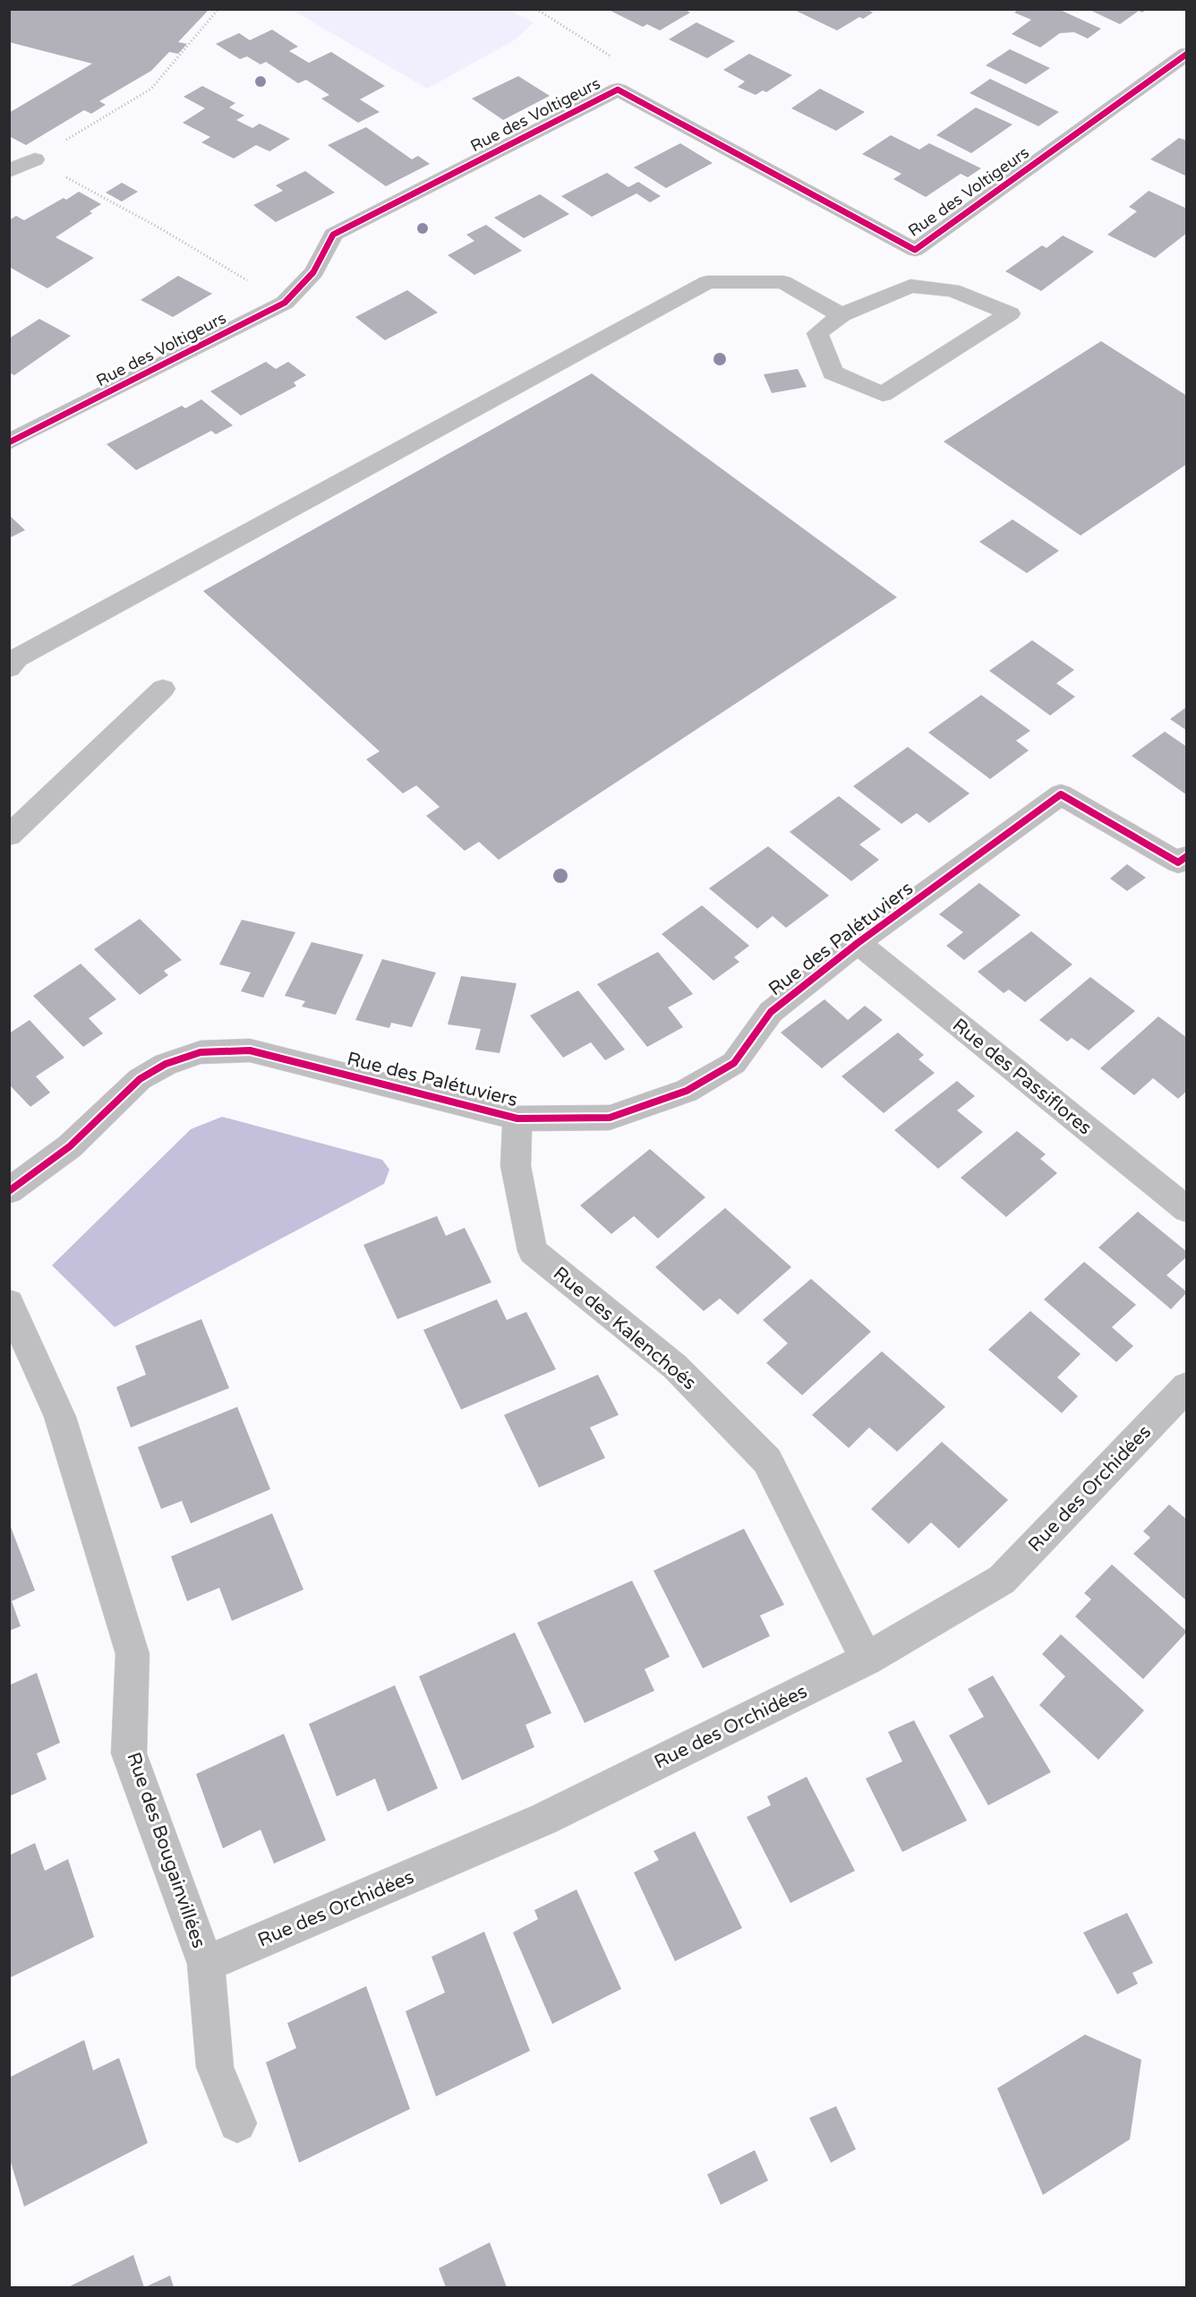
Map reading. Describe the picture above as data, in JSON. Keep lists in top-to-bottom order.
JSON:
{
  "streets": {
    "street": [
      "Rue des Voltigeurs",
      "Rue des Palétuviers",
      "Rue des Passiflores",
      "Rue des Kalenchoés",
      "Rue des Orchidées",
      "Rue des Bougainvillées"
    ]
  },
  "crossings": [
    ["Rue des Palétuviers", "Rue des Passiflores"],
    ["Rue des Palétuviers", "Rue des Kalenchoés"],
    ["Rue des Kalenchoés", "Rue des Orchidées"],
    ["Rue des Orchidées", "Rue des Bougainvillées"]
  ]
}
